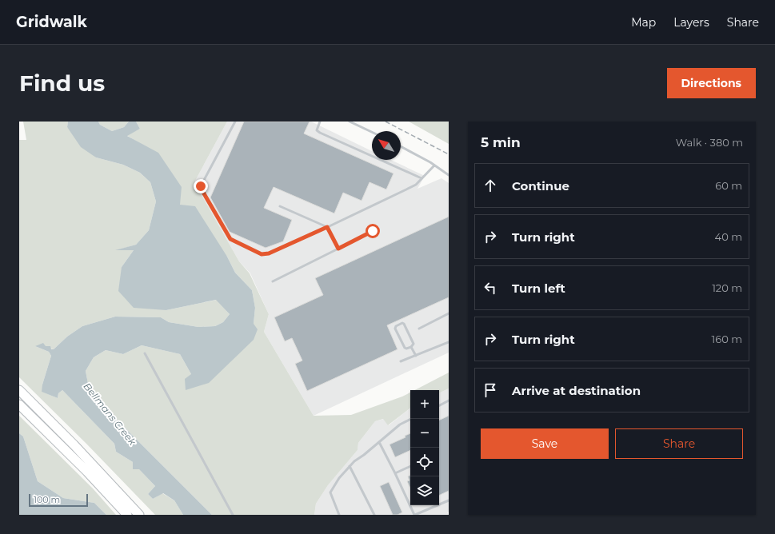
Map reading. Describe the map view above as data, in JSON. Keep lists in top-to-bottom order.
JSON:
{
  "water": ["Bellmans Creek"],
  "scale_bar": "100 m",
  "north": "top left",
  "page": {
    "header": "Gridwalk",
    "nav": ["Map", "Layers", "Share"],
    "buttons": [
      "Directions",
      ["Save", "Share"]
    ],
    "title": "Find us",
    "heading": ["5 min", "Walk · 380 m"],
    "list": [
      ["Continue", "60 m"],
      ["Turn right", "40 m"],
      ["Turn left", "120 m"],
      ["Turn right", "160 m"],
      "Arrive at destination"
    ],
    "map_buttons": ["+", "−"],
    "scale": "100 m"
  }
}
